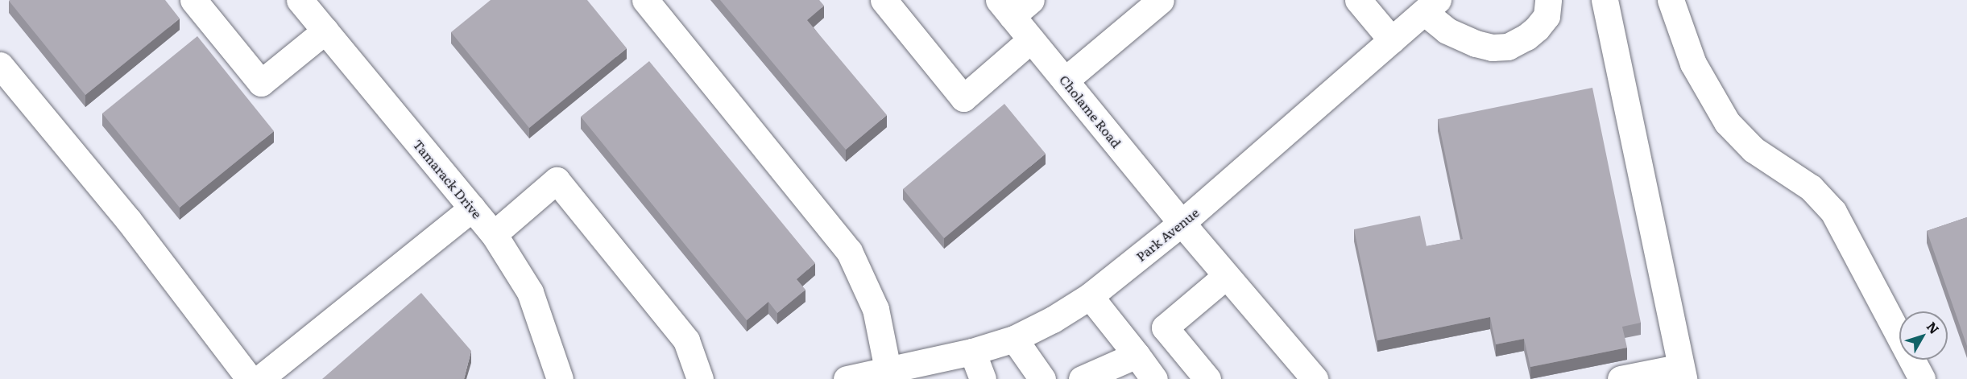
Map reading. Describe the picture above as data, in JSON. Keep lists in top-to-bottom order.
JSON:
{
  "streets": {
    "street": ["Cholame Road", "Tamarack Drive", "Park Avenue"]
  },
  "crossings": [
    ["Cholame Road", "Park Avenue"]
  ],
  "north": "top right"
}
